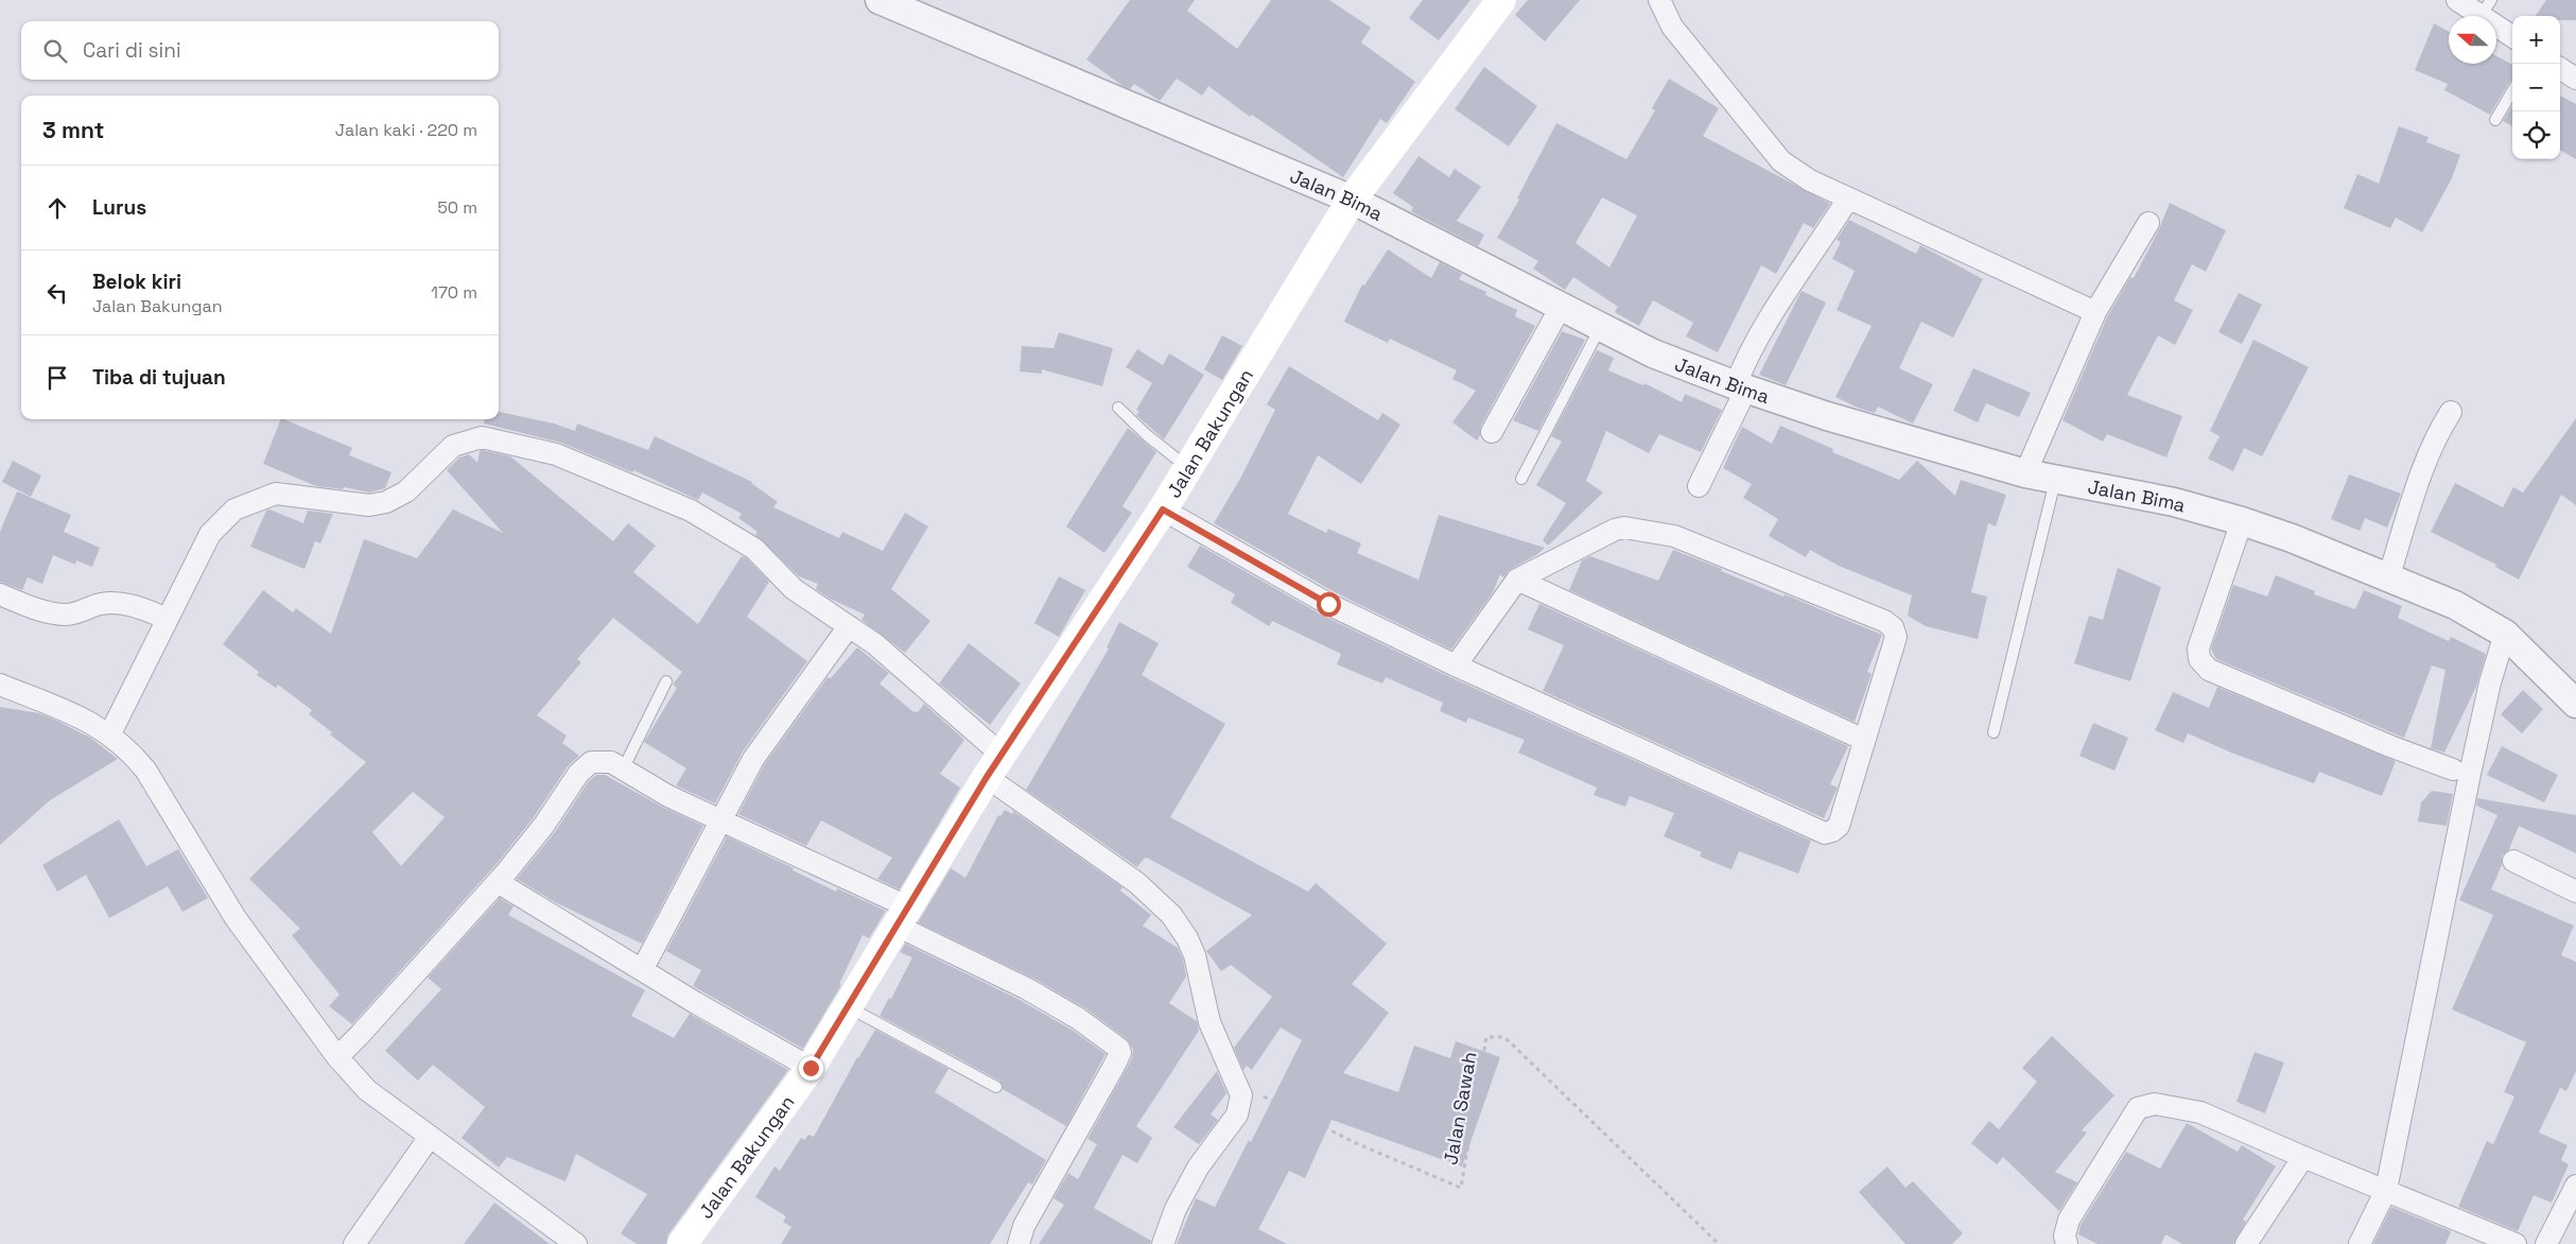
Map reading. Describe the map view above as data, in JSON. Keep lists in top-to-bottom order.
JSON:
{
  "streets": {
    "main road": ["Jalan Bakungan"],
    "street": ["Jalan Bima"],
    "path": ["Jalan Sawah"]
  },
  "crossings": [
    ["Jalan Bima", "Jalan Bakungan"]
  ],
  "north": "left",
  "page": {
    "map_buttons": ["+", "−"],
    "search": "Cari di sini",
    "heading": ["3 mnt", "Jalan kaki · 220 m"],
    "list": [
      ["Lurus", "50 m"],
      ["Belok kiri", "Jalan Bakungan", "170 m"],
      "Tiba di tujuan"
    ]
  }
}
